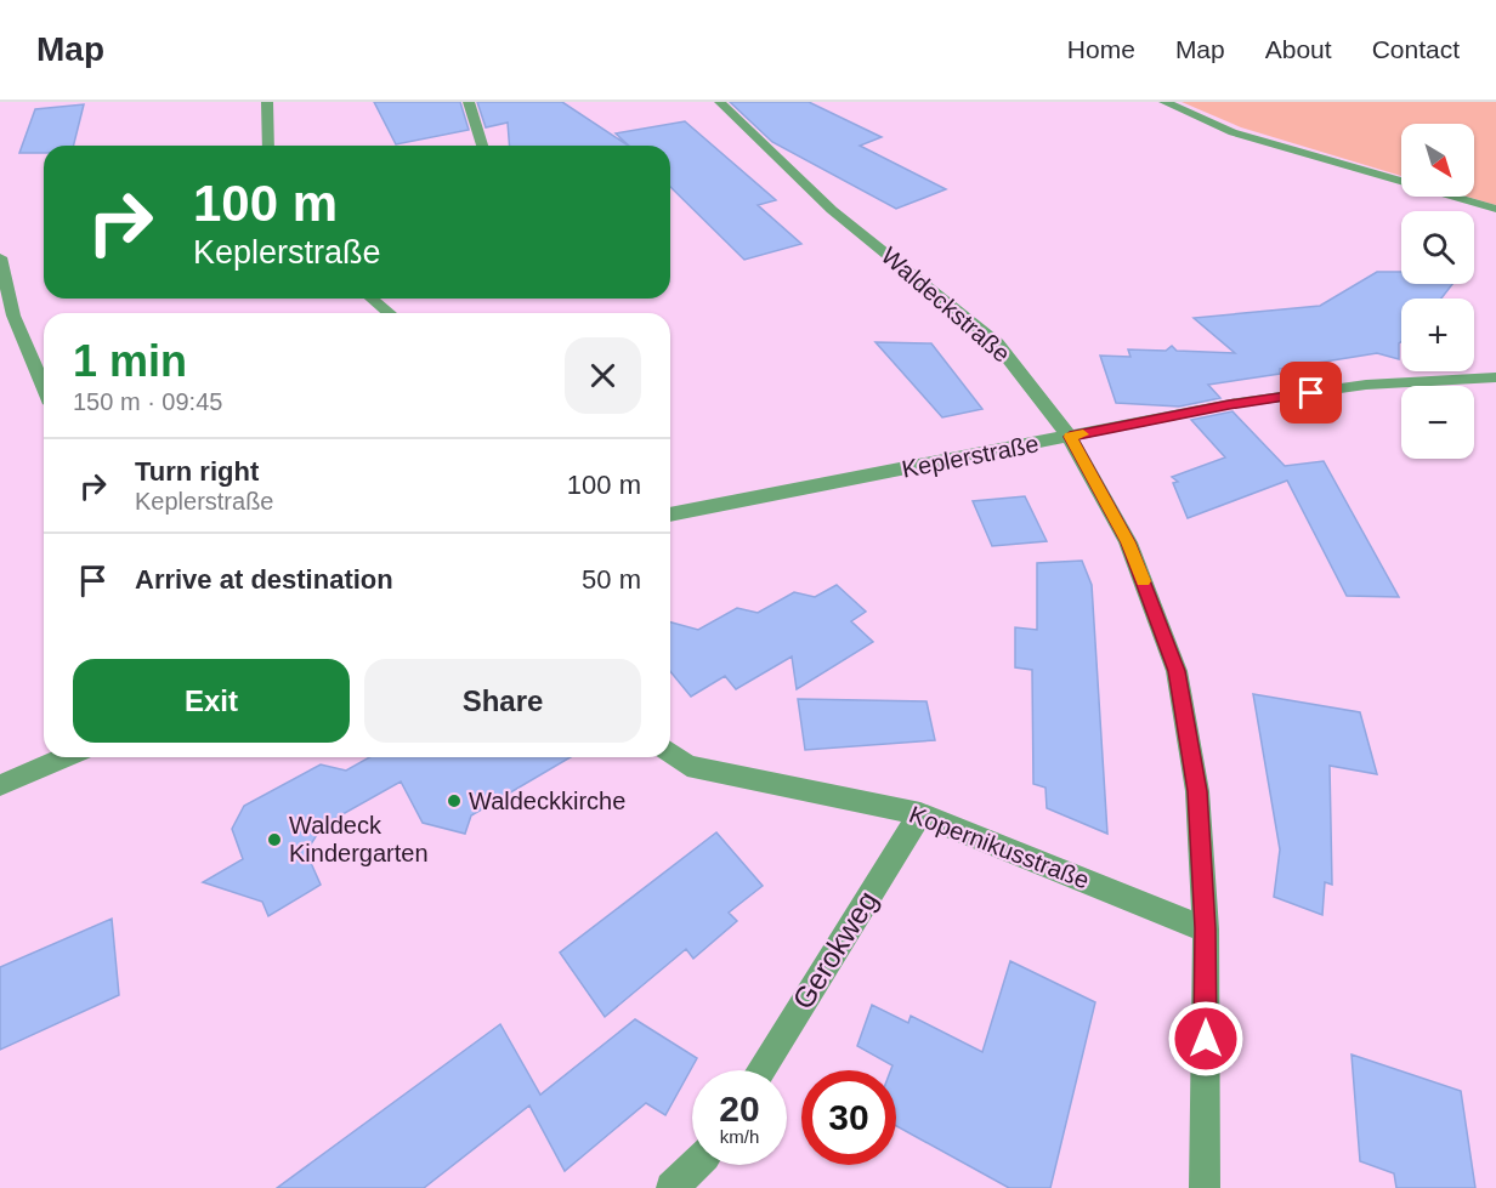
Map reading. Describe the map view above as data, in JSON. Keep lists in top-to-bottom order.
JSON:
{
  "streets": {
    "street": [
      "Waldeckstraße",
      "Keplerstraße",
      "Kopernikusstraße",
      "Gerokweg"
    ]
  },
  "crossings": [
    ["Waldeckstraße", "Keplerstraße"],
    ["Waldeckstraße", "Kopernikusstraße"],
    ["Kopernikusstraße", "Gerokweg"]
  ],
  "places": ["Waldeckkirche", "Waldeck Kindergarten"],
  "north": "bottom right",
  "page": {
    "header": "Map",
    "nav": [
      "Home",
      "Map",
      "About",
      "Contact"
    ],
    "map_buttons": ["+", "−"],
    "turn": ["100 m", "Keplerstraße"],
    "heading": ["1 min", "150 m · 09:45"],
    "list": [
      {
        "name": "Turn right",
        "note": "Keplerstraße",
        "value": "100 m"
      },
      {
        "name": "Arrive at destination",
        "value": "50 m"
      }
    ],
    "buttons": ["Exit", "Share"],
    "speed": "20 km/h",
    "limit": "30"
  }
}
